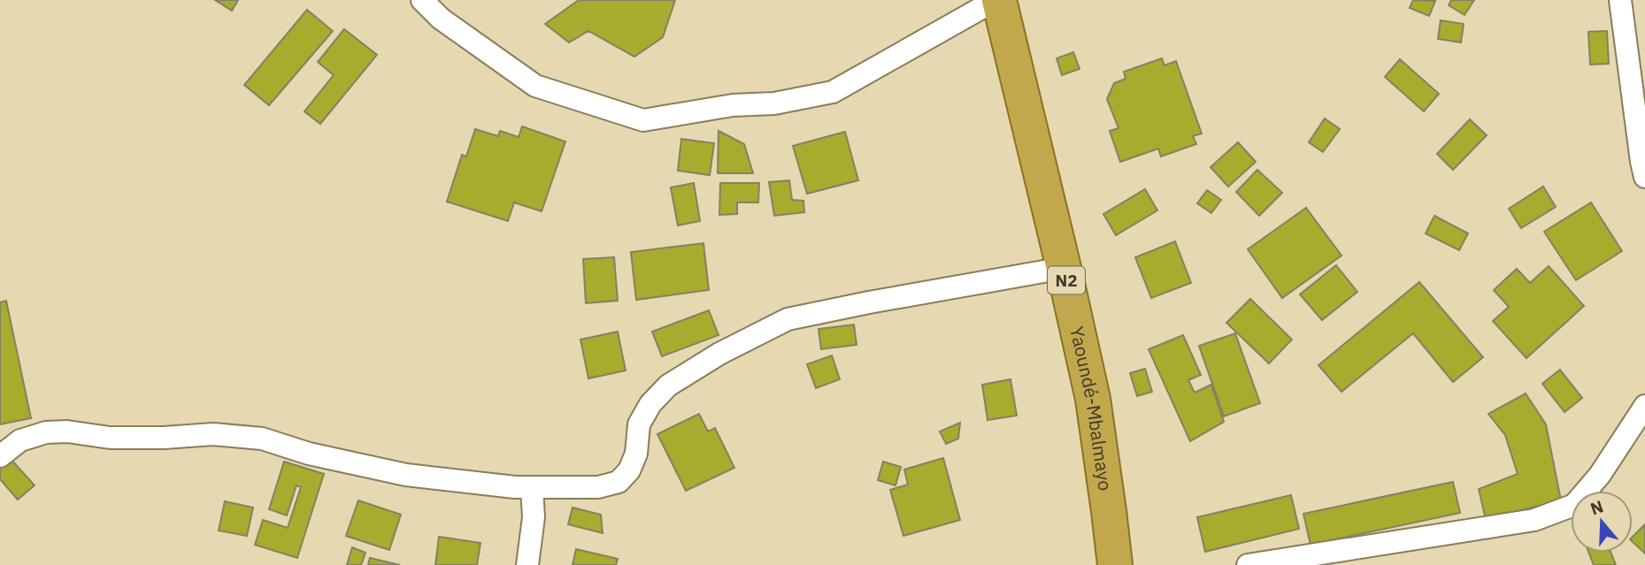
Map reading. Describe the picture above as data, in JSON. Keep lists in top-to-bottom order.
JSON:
{
  "streets": {
    "highway": ["N2", "Yaoundé-Mbalmayo"]
  },
  "north": "top"
}
